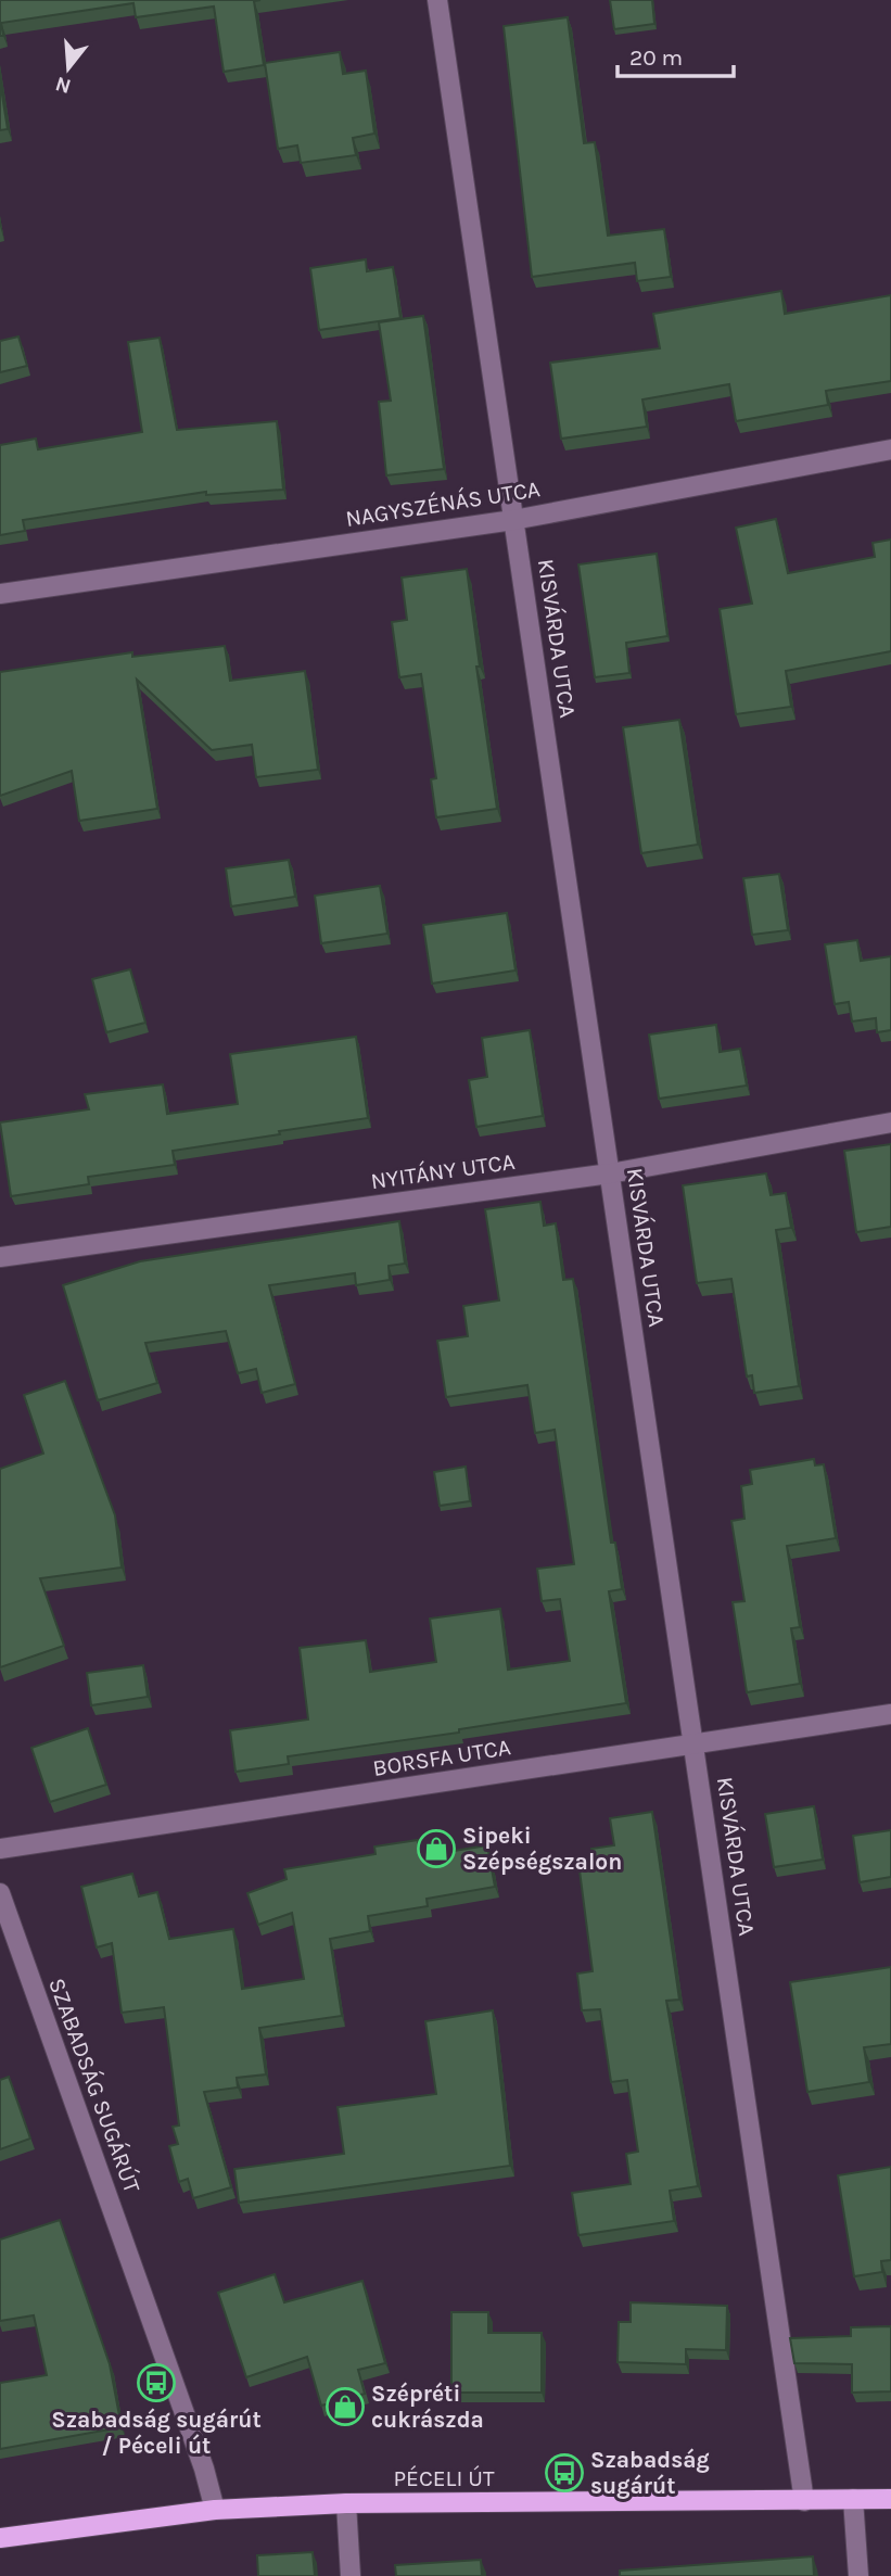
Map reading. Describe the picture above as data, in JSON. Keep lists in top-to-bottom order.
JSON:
{
  "streets": {
    "main road": ["PÉCELI ÚT"],
    "street": [
      "NAGYSZÉNÁS UTCA",
      "KISVÁRDA UTCA",
      "NYITÁNY UTCA",
      "BORSFA UTCA",
      "SZABADSÁG SUGÁRÚT"
    ]
  },
  "crossings": [
    ["NAGYSZÉNÁS UTCA", "KISVÁRDA UTCA"],
    ["KISVÁRDA UTCA", "NYITÁNY UTCA"],
    ["KISVÁRDA UTCA", "BORSFA UTCA"],
    ["KISVÁRDA UTCA", "PÉCELI ÚT"],
    ["SZABADSÁG SUGÁRÚT", "PÉCELI ÚT"]
  ],
  "places": {
    "shop": ["Sipeki Szépségszalon", "Szépréti cukrászda"],
    "bus stop": ["Szabadság sugárút / Péceli út", "Szabadság sugárút"]
  },
  "scale_bar": "20 m",
  "north": "bottom"
}
